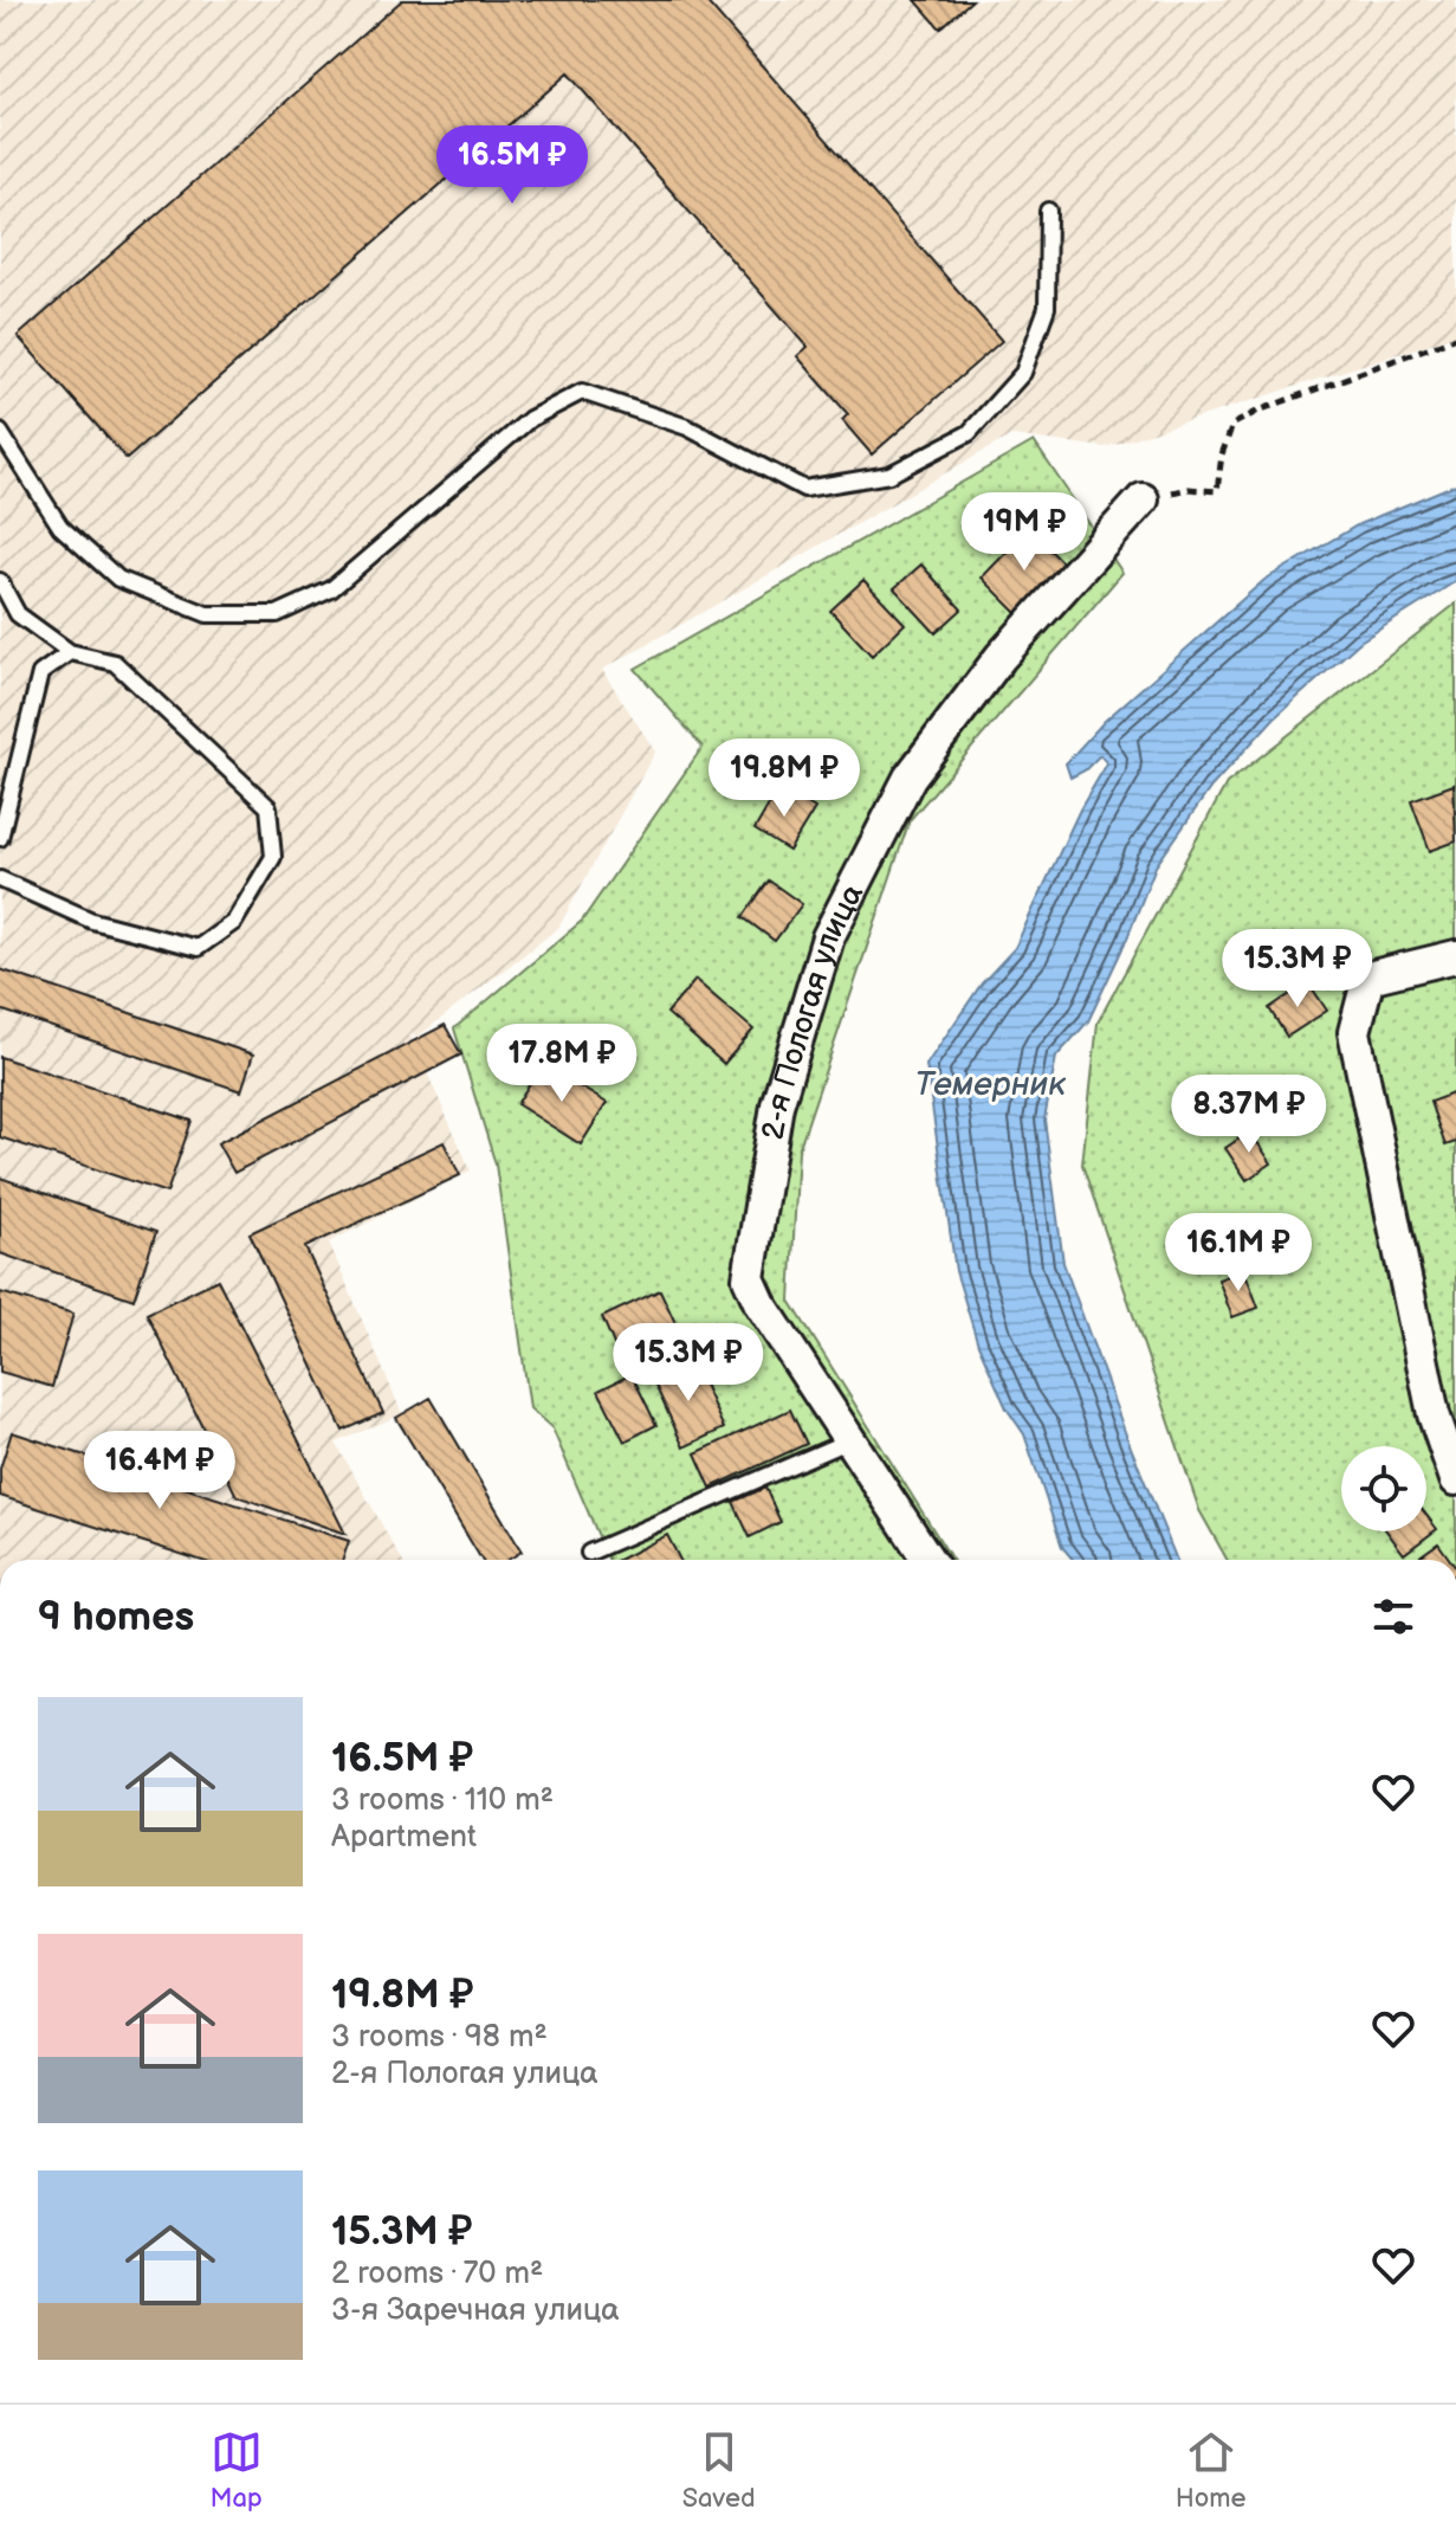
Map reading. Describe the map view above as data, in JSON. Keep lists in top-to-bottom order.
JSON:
{
  "streets": {
    "street": ["2-я Пологая улица"]
  },
  "water": ["Темерник"],
  "page": {
    "price": [
      "16.5M ₽",
      "19M ₽",
      "19.8M ₽",
      "15.3M ₽",
      "17.8M ₽",
      "8.37M ₽",
      "16.1M ₽",
      "15.3M ₽",
      "16.4M ₽"
    ],
    "heading": "9 homes",
    "list": [
      {
        "name": "16.5M ₽",
        "note": "3 rooms · 110 m² · Apartment"
      },
      {
        "name": "19.8M ₽",
        "note": "3 rooms · 98 m² · 2-я Пологая улица"
      },
      {
        "name": "15.3M ₽",
        "note": "2 rooms · 70 m² · 3-я Заречная улица"
      }
    ],
    "tabs": ["Map", "Saved", "Home"]
  }
}
